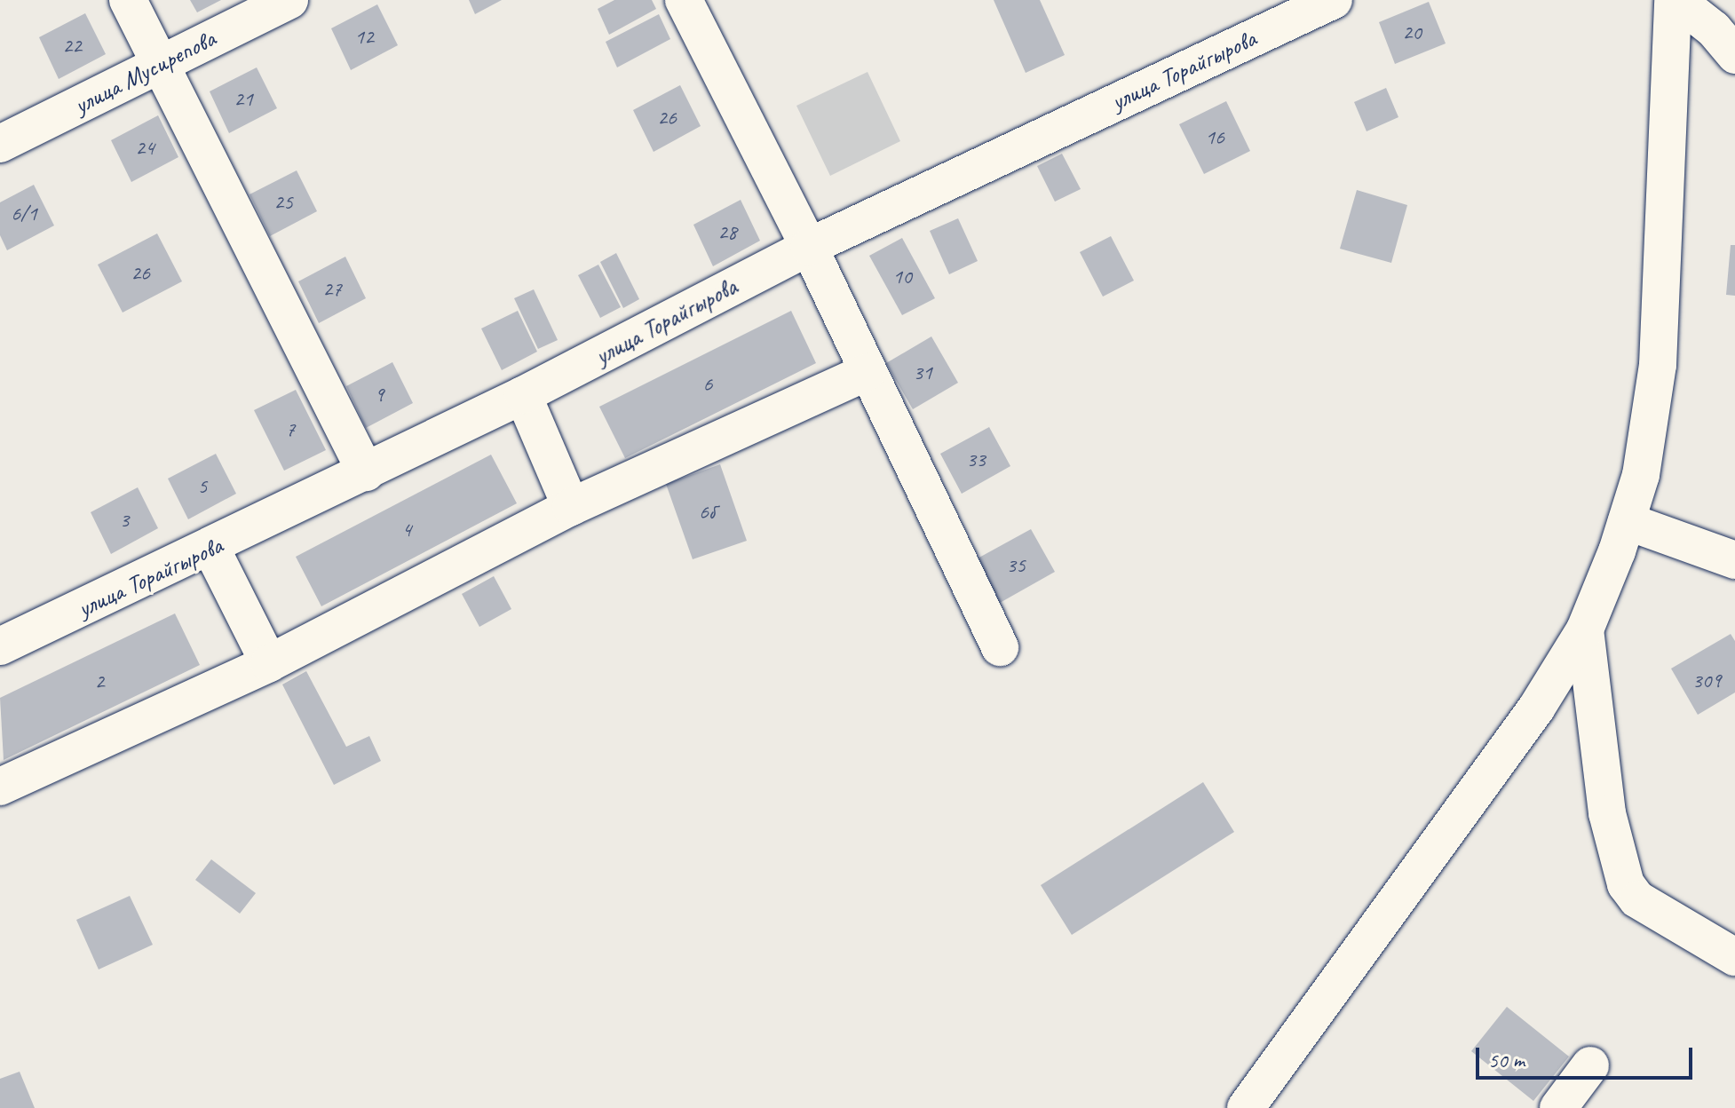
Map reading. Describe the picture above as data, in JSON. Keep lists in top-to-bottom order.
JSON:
{
  "streets": {
    "street": ["улица Торайгырова", "улица Мусирепова"]
  },
  "house_numbers": [
    "20",
    "12",
    "22",
    "21",
    "26",
    "16",
    "24",
    "25",
    "6/1",
    "28",
    "26",
    "10",
    "27",
    "31",
    "6",
    "9",
    "7",
    "33",
    "5",
    "6б",
    "3",
    "4",
    "35",
    "309",
    "2"
  ],
  "scale_bar": "50 m"
}
